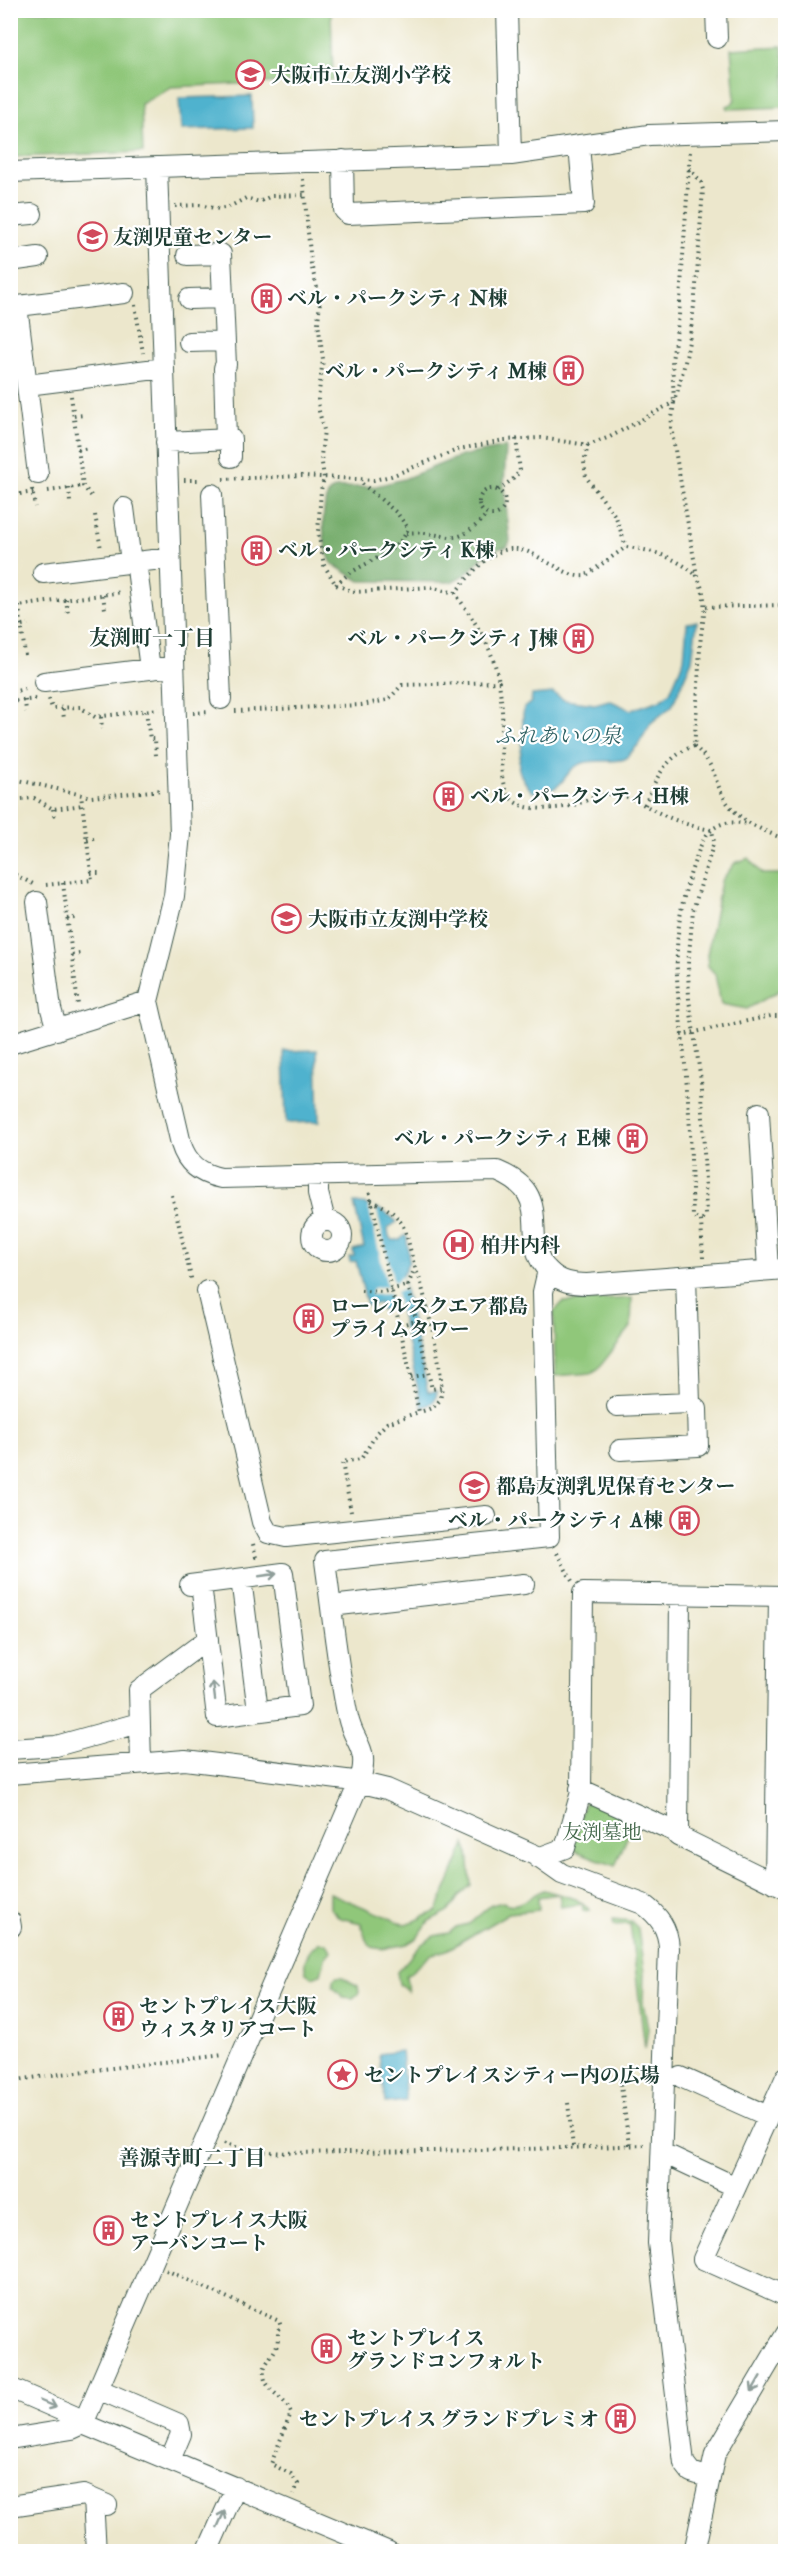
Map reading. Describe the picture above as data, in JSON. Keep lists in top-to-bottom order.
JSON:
{
  "districts": ["友渕町一丁目", "善源寺町二丁目"],
  "water": ["ふれあいの泉"],
  "parks": ["友渕墓地"],
  "places": {
    "school or university": [
      "大阪市立友渕小学校",
      "友渕児童センター",
      "大阪市立友渕中学校",
      "都島友渕乳児保育センター"
    ],
    "building": [
      "ベル・パークシティ N棟",
      "ベル・パークシティ M棟",
      "ベル・パークシティ K棟",
      "ベル・パークシティ J棟",
      "ベル・パークシティ H棟",
      "ベル・パークシティ E棟",
      "ローレルスクエア都島 プライムタワー",
      "ベル・パークシティ A棟",
      "セントプレイス大阪 ウィスタリアコート",
      "セントプレイス大阪 アーバンコート",
      "セントプレイス グランドコンフォルト",
      "セントプレイス グランドプレミオ"
    ],
    "hospital": ["柏井内科"],
    "place": ["セントプレイスシティー内の広場"]
  }
}
